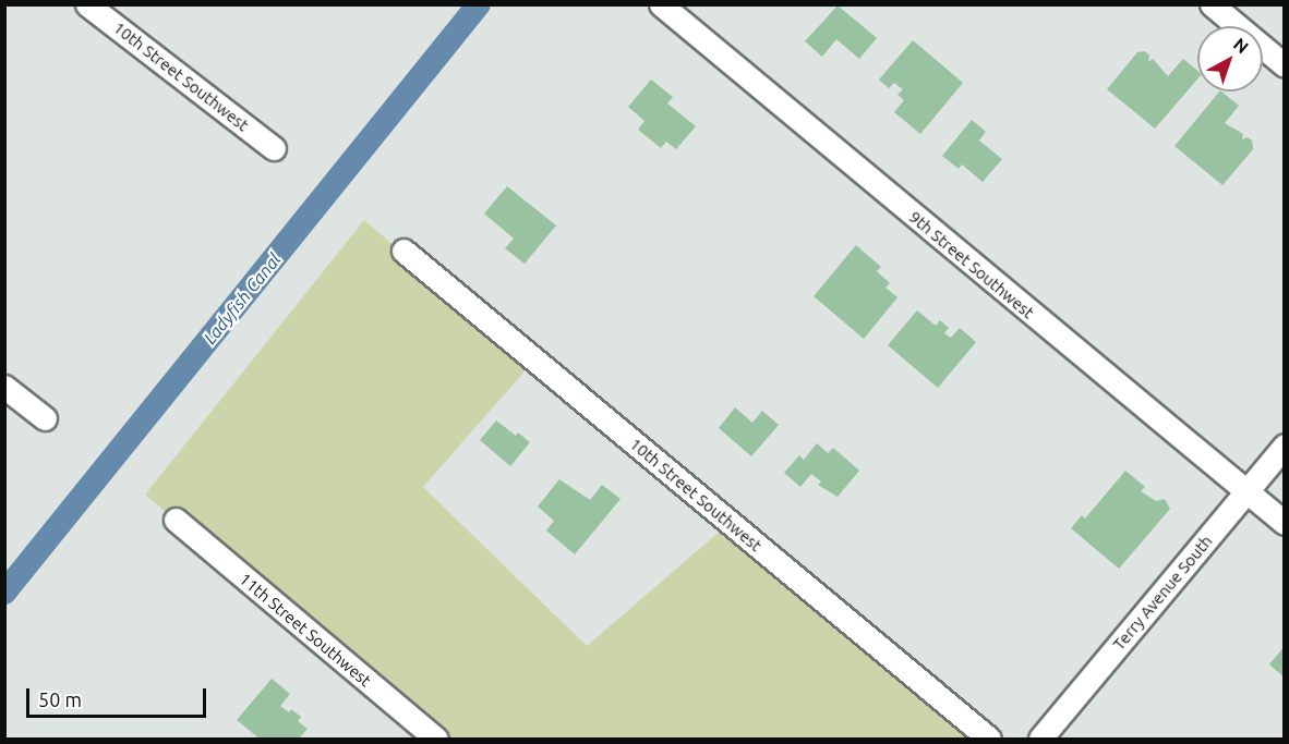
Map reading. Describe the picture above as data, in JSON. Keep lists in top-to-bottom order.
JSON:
{
  "streets": {
    "street": [
      "10th Street Southwest",
      "9th Street Southwest",
      "Terry Avenue South",
      "11th Street Southwest"
    ]
  },
  "crossings": [
    ["9th Street Southwest", "Terry Avenue South"]
  ],
  "water": ["Ladyfish Canal"],
  "scale_bar": "50 m",
  "north": "top right"
}
